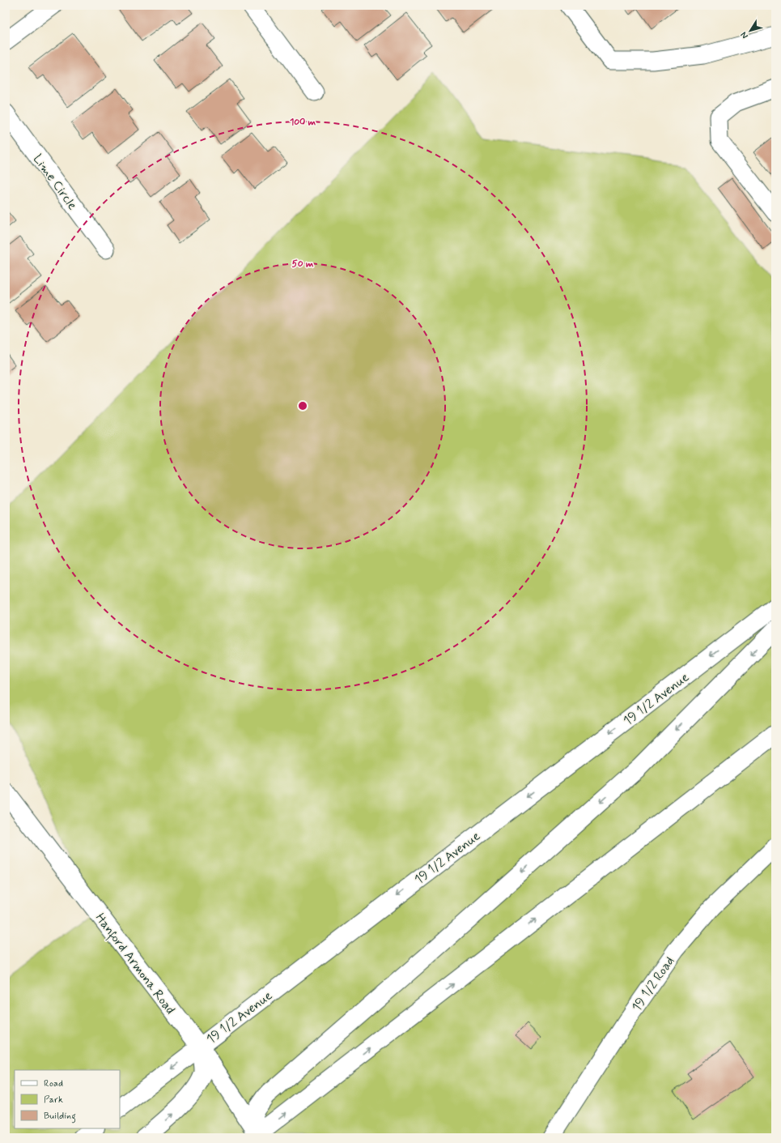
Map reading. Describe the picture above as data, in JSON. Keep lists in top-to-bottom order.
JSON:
{
  "streets": {
    "main road": ["19 1/2 Avenue", "Hanford Armona Road"],
    "street": ["Lime Circle", "19 1/2 Road"]
  },
  "crossings": [
    ["19 1/2 Avenue", "Hanford Armona Road"]
  ],
  "legend": ["Road", "Park", "Building"],
  "north": "bottom left",
  "rings": ["100 m", "50 m"]
}
